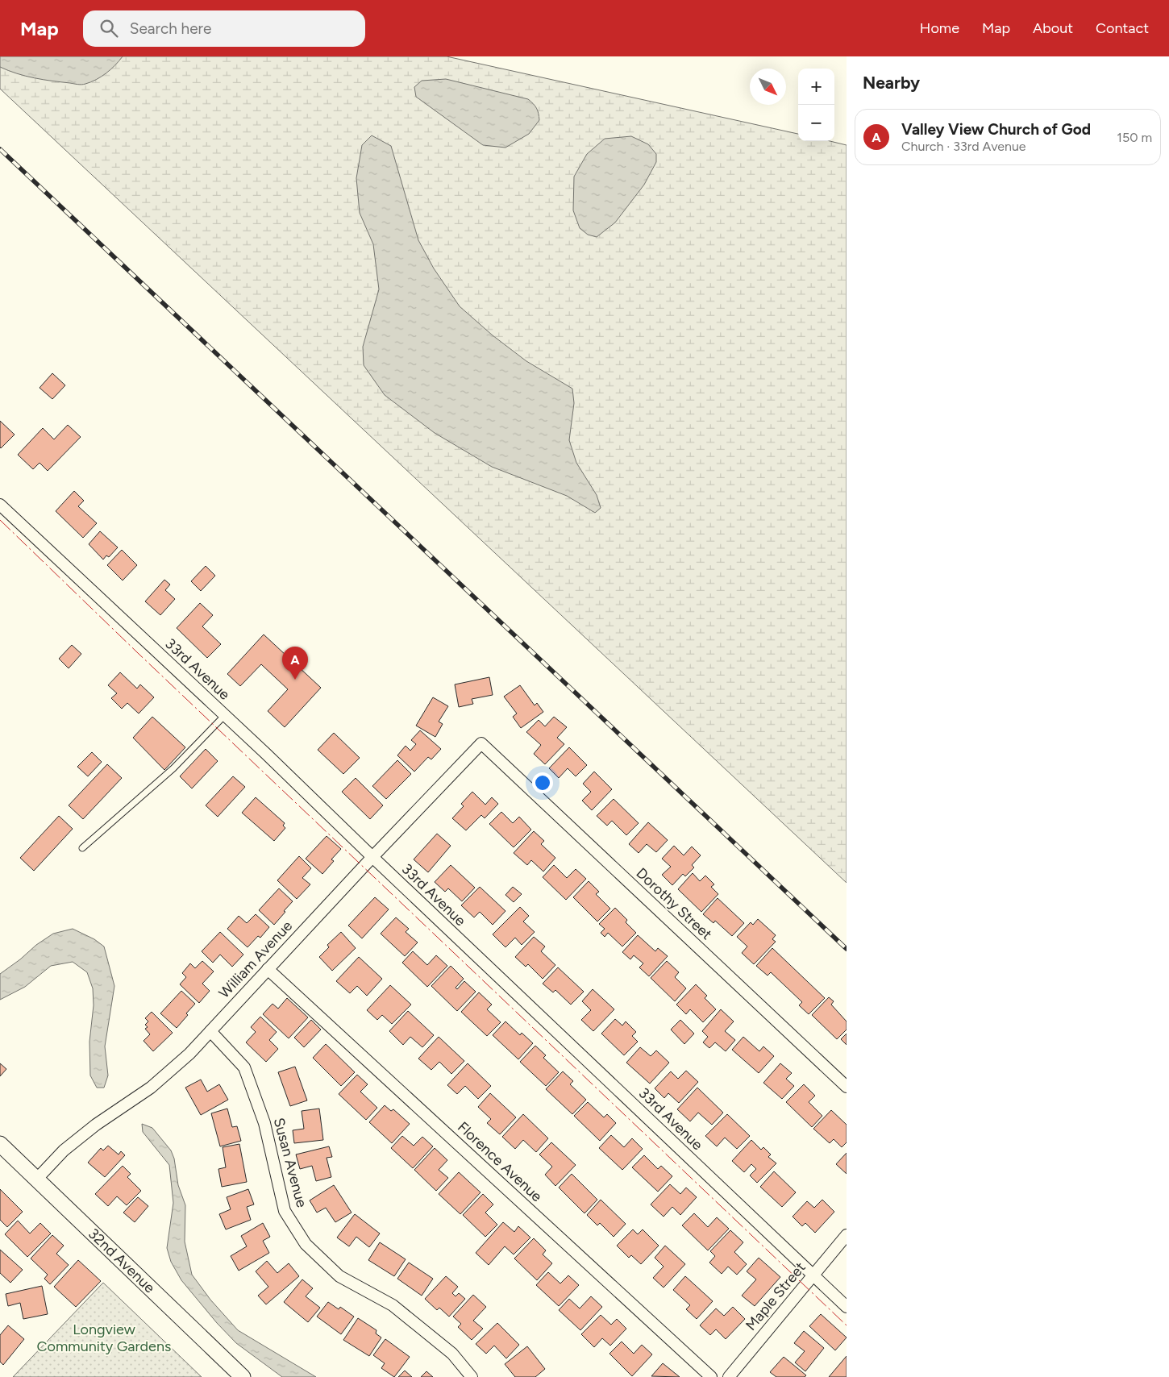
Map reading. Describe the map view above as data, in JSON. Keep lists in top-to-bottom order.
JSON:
{
  "streets": {
    "street": [
      "33rd Avenue",
      "Dorothy Street",
      "William Avenue",
      "Florence Avenue",
      "Susan Avenue",
      "32nd Avenue",
      "Maple Street"
    ]
  },
  "crossings": [
    ["33rd Avenue", "William Avenue"],
    ["33rd Avenue", "Maple Street"],
    ["Dorothy Street", "William Avenue"],
    ["William Avenue", "Florence Avenue"],
    ["William Avenue", "Susan Avenue"],
    ["William Avenue", "32nd Avenue"]
  ],
  "parks": ["Longview Community Gardens"],
  "north": "bottom right",
  "page": {
    "header": "Map",
    "search": "Search here",
    "nav": [
      "Home",
      "Map",
      "About",
      "Contact"
    ],
    "heading": "Nearby",
    "map_buttons": ["+", "−"],
    "list": [
      {
        "mark": "A",
        "name": "Valley View Church of God",
        "note": "Church · 33rd Avenue",
        "value": "150 m"
      }
    ],
    "pins": "A"
  }
}
